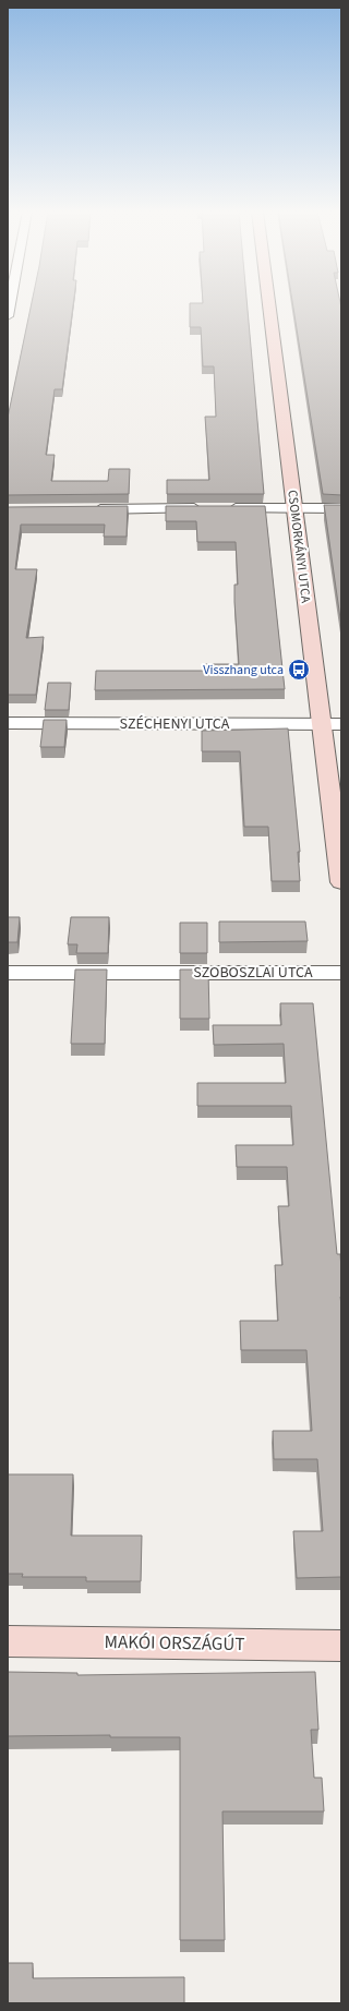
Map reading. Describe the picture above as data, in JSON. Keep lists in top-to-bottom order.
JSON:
{
  "streets": {
    "street": [
      "CSOMORKÁNYI UTCA",
      "SZÉCHENYI UTCA",
      "SZOBOSZLAI UTCA",
      "MAKÓI ORSZÁGÚT"
    ]
  },
  "crossings": [
    ["CSOMORKÁNYI UTCA", "SZÉCHENYI UTCA"]
  ],
  "places": {
    "bus stop": ["Visszhang utca"]
  }
}
